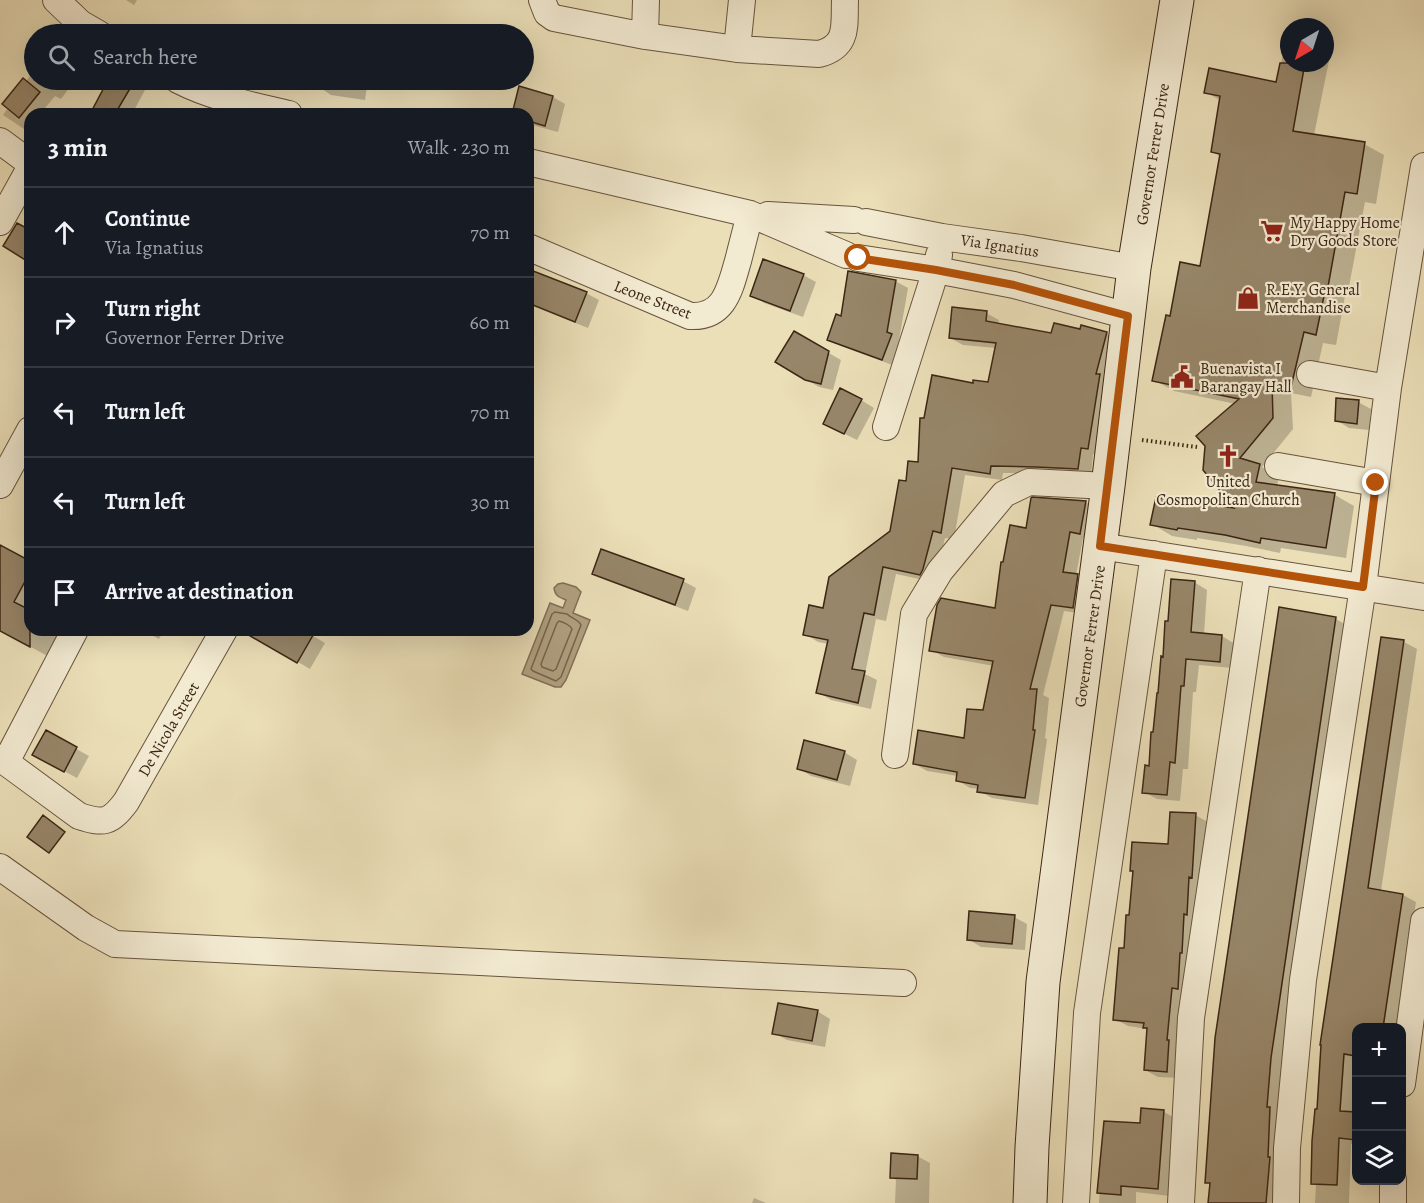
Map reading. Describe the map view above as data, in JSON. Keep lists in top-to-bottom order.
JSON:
{
  "streets": {
    "main road": ["Governor Ferrer Drive"],
    "street": ["Via Ignatius", "Leone Street", "De Nicola Street"]
  },
  "crossings": [
    ["Governor Ferrer Drive", "Via Ignatius"],
    ["Via Ignatius", "Leone Street"]
  ],
  "places": {
    "supermarket": ["My Happy Home Dry Goods Store"],
    "shop": ["R.E.Y. General Merchandise"],
    "public building": ["Buenavista I Barangay Hall"],
    "church": ["United Cosmopolitan Church"]
  },
  "north": "bottom left",
  "page": {
    "search": "Search here",
    "heading": ["3 min", "Walk · 230 m"],
    "list": [
      ["Continue", "Via Ignatius", "70 m"],
      ["Turn right", "Governor Ferrer Drive", "60 m"],
      ["Turn left", "70 m"],
      ["Turn left", "30 m"],
      "Arrive at destination"
    ],
    "map_buttons": ["+", "−"]
  }
}
